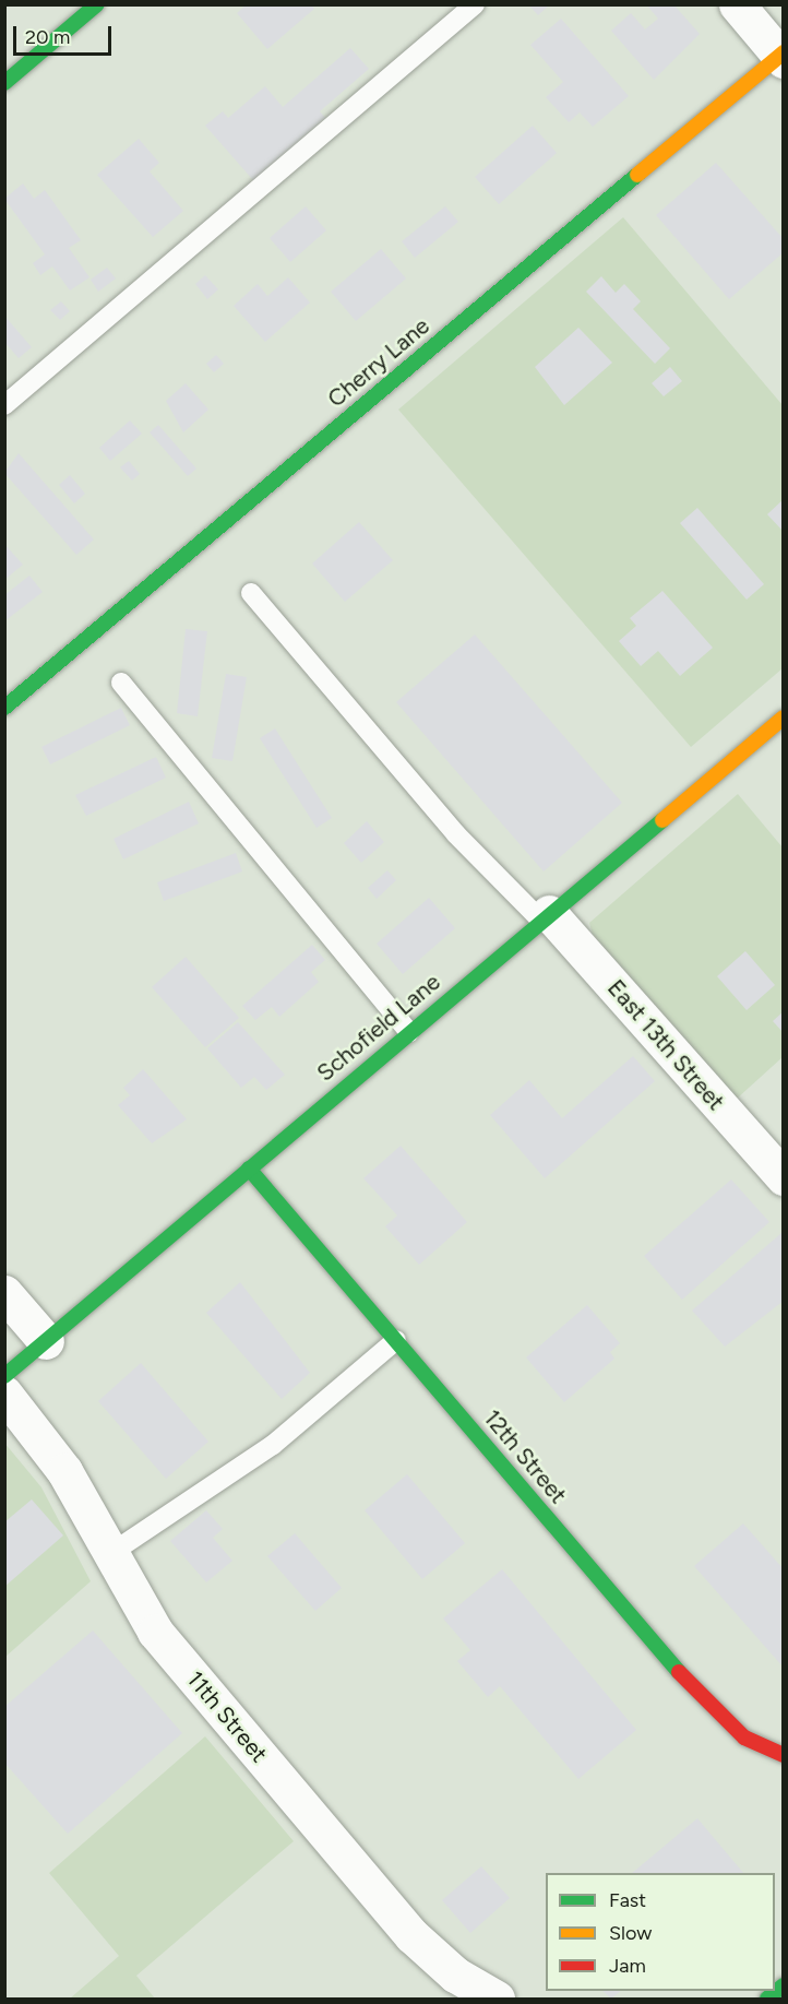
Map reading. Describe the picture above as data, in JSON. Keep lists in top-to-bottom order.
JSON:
{
  "streets": {
    "street": [
      "Cherry Lane",
      "Schofield Lane",
      "East 13th Street",
      "12th Street",
      "11th Street"
    ]
  },
  "crossings": [
    ["Schofield Lane", "East 13th Street"],
    ["Schofield Lane", "12th Street"]
  ],
  "legend": ["Fast", "Slow", "Jam"],
  "scale_bar": "20 m"
}
